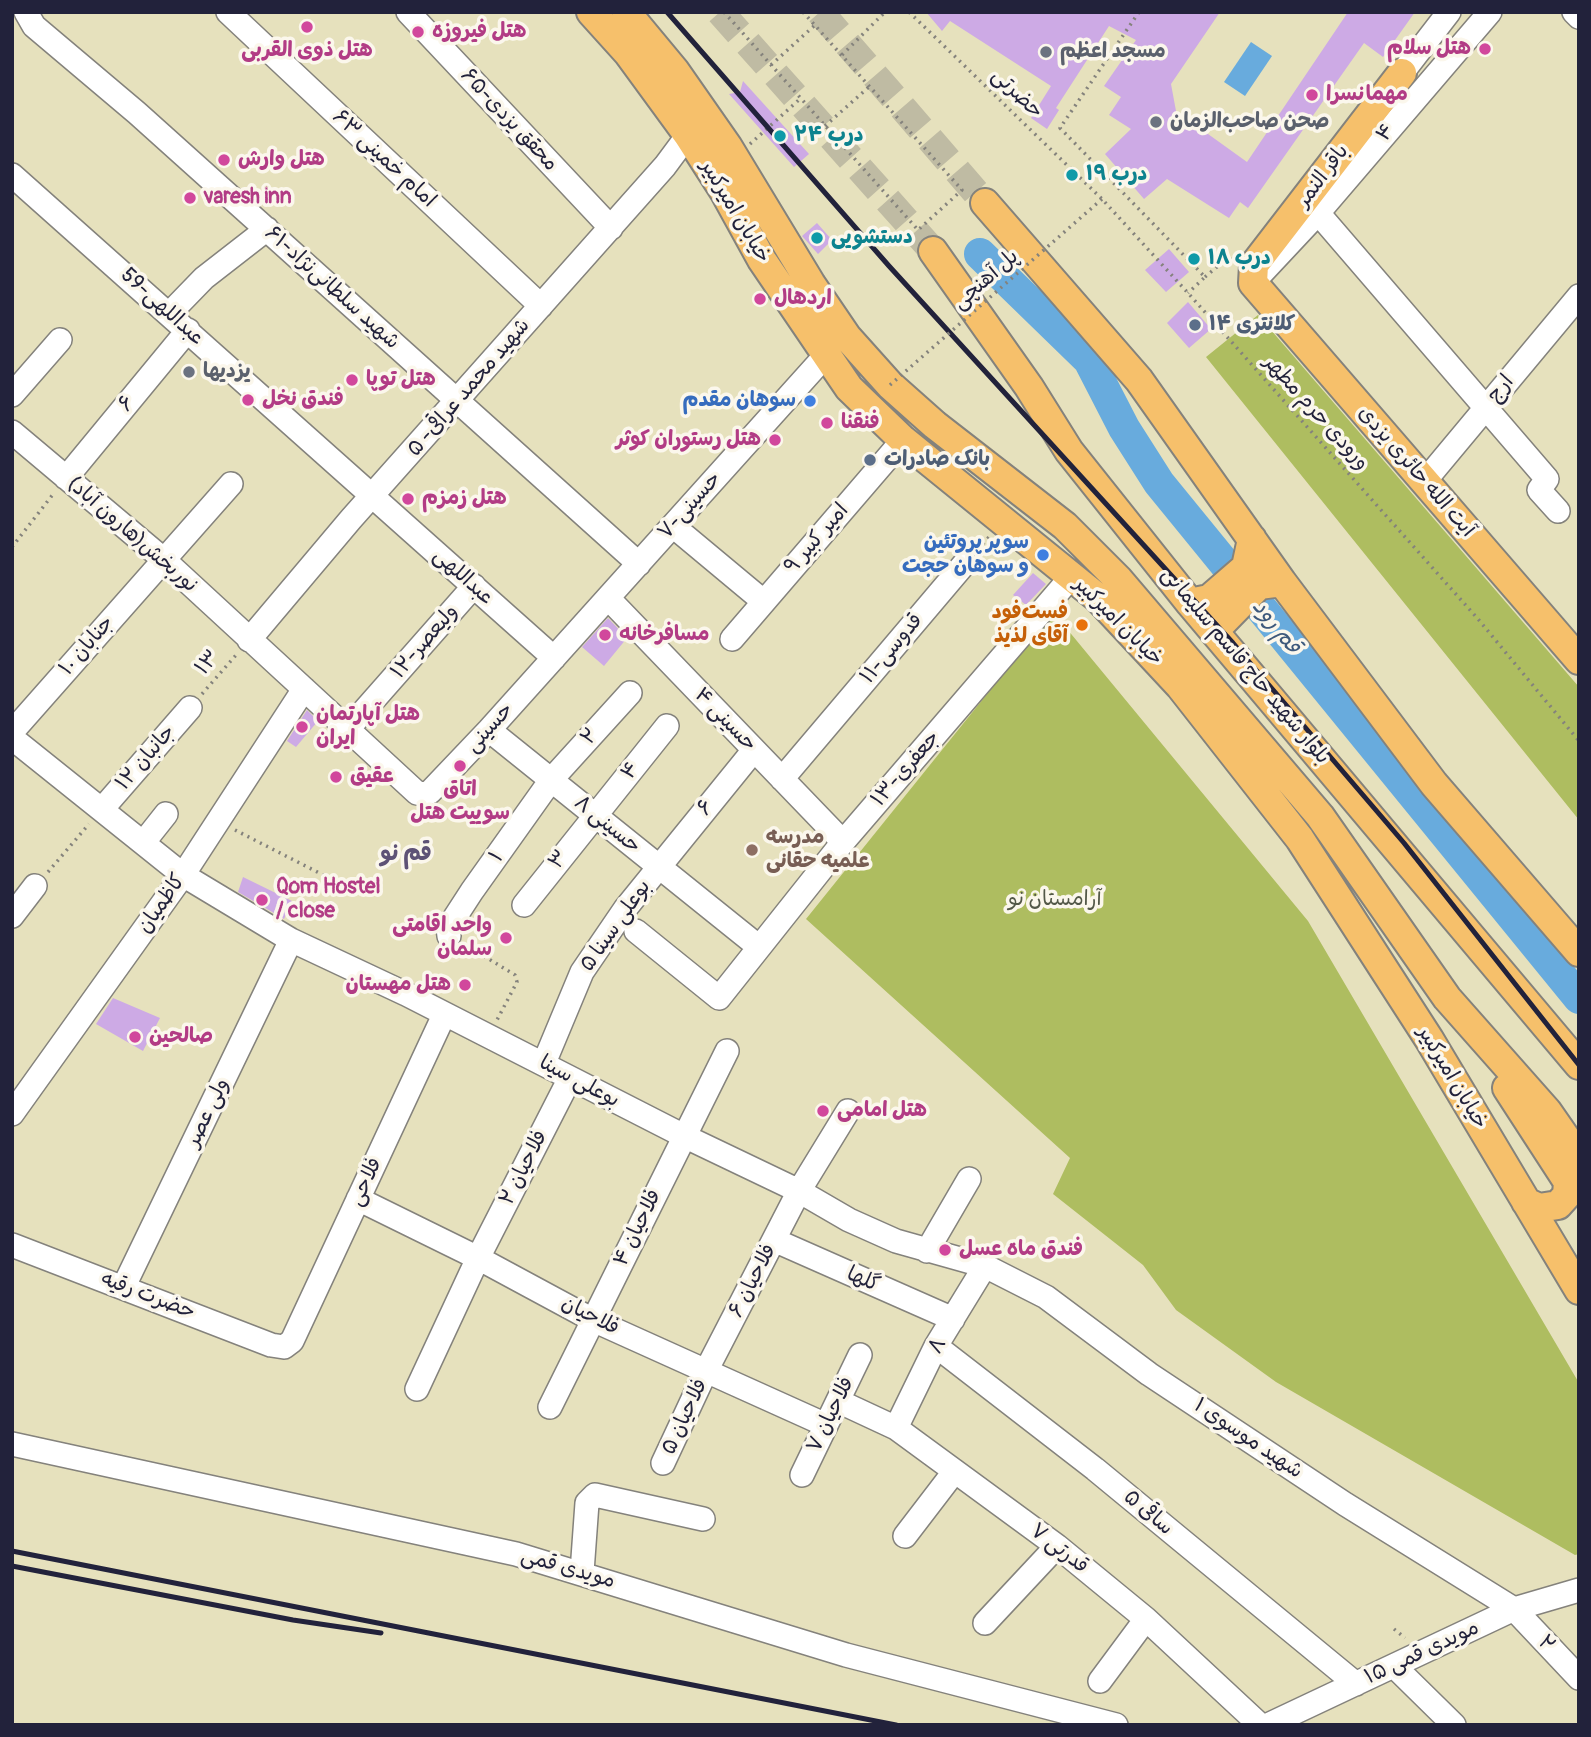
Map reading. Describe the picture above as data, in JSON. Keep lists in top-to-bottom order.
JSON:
{
  "streets": {
    "main road": [
      "باقر النمر",
      "خیابان امیرکبیر",
      "آیت الله‌ حائری‌ یزدی",
      "بلوار شهید حاج قاسم سلیمانی"
    ],
    "street": [
      "محقق یزدی-۶۵",
      "۴",
      "امام خمینی ۶۳",
      "شهید سلطانی‌نژاد-۶۱",
      "عبداللهی-59",
      "شهید محمد عراقی- ۵",
      "ارج",
      "۶",
      "حسینی-۷",
      "نوربخش(هارون آباد)",
      "امیر کبیر ۹",
      "عبداللهی",
      "ولیعصر-۱۲",
      "جنابان ۱۰",
      "قدوسی-۱۱",
      "حسینی ۴",
      "حسینی",
      "۲",
      "جانبان ۱۲",
      "جعفری-۱۳",
      "حسینی ۸",
      "۱",
      "۳",
      "کاظمیان",
      "بوعلی سینا ۵",
      "بوعلی سینا",
      "ولی عصر",
      "فلاحیان ۲",
      "فلاحی",
      "فلاحیان ۴",
      "گلها",
      "فلاحیان ۶",
      "حضرت رقیه",
      "فلاحیان",
      "۸",
      "فلاحیان ۷",
      "فلاحیان ۵",
      "شهید موسوی ۱",
      "ساقی ۵",
      "قدرتی ۷",
      "مویدی قمی",
      "مویدی قمی ۱۵"
    ],
    "path": [
      "حضرتی",
      "پل آهنچی",
      "ورودی حرم مطهر",
      "۱۳"
    ]
  },
  "crossings": [
    ["حضرتی", "پل آهنچی"],
    ["حضرتی", "ورودی حرم مطهر"],
    ["محقق یزدی-۶۵", "شهید محمد عراقی- ۵"],
    ["۴", "باقر النمر"],
    ["۴", "آیت الله‌ حائری‌ یزدی"],
    ["۴", "حسینی ۸"],
    ["۴", "۳"],
    ["امام خمینی ۶۳", "شهید محمد عراقی- ۵"],
    ["باقر النمر", "آیت الله‌ حائری‌ یزدی"],
    ["خیابان امیرکبیر", "پل آهنچی"],
    ["خیابان امیرکبیر", "شهید محمد عراقی- ۵"],
    ["خیابان امیرکبیر", "حسینی-۷"],
    ["خیابان امیرکبیر", "امیر کبیر ۹"],
    ["خیابان امیرکبیر", "جعفری-۱۳"],
    ["شهید سلطانی‌نژاد-۶۱", "شهید محمد عراقی- ۵"],
    ["شهید سلطانی‌نژاد-۶۱", "حسینی-۷"],
    ["عبداللهی-59", "شهید محمد عراقی- ۵"],
    ["عبداللهی-59", "۶"],
    ["عبداللهی-59", "عبداللهی"],
    ["شهید محمد عراقی- ۵", "نوربخش(هارون آباد)"],
    ["شهید محمد عراقی- ۵", "عبداللهی"],
    ["شهید محمد عراقی- ۵", "۱۳"],
    ["ارج", "آیت الله‌ حائری‌ یزدی"],
    ["۶", "نوربخش(هارون آباد)"],
    ["۶", "حسینی ۴"],
    ["۶", "حسینی ۸"],
    ["۶", "بوعلی سینا ۵"],
    ["حسینی-۷", "عبداللهی"],
    ["حسینی-۷", "حسینی ۴"],
    ["حسینی-۷", "حسینی"],
    ["نوربخش(هارون آباد)", "ولیعصر-۱۲"],
    ["نوربخش(هارون آباد)", "جنابان ۱۰"],
    ["نوربخش(هارون آباد)", "۱۳"],
    ["نوربخش(هارون آباد)", "حسینی"],
    ["نوربخش(هارون آباد)", "کاظمیان"],
    ["عبداللهی", "ولیعصر-۱۲"],
    ["عبداللهی", "حسینی"],
    ["قدوسی-۱۱", "حسینی ۴"],
    ["۱۳", "جانبان ۱۲"],
    ["حسینی ۴", "جعفری-۱۳"],
    ["حسینی", "حسینی ۸"],
    ["۲", "حسینی ۸"],
    ["۲", "۱"],
    ["۲", "شهید موسوی ۱"],
    ["۲", "مویدی قمی ۱۵"],
    ["جانبان ۱۲", "بوعلی سینا"],
    ["جعفری-۱۳", "حسینی ۸"],
    ["حسینی ۸", "۱"],
    ["حسینی ۸", "۳"],
    ["حسینی ۸", "بوعلی سینا ۵"],
    ["کاظمیان", "بوعلی سینا"],
    ["بوعلی سینا ۵", "بوعلی سینا"],
    ["بوعلی سینا", "ولی عصر"],
    ["بوعلی سینا", "فلاحیان ۲"],
    ["بوعلی سینا", "فلاحی"],
    ["بوعلی سینا", "فلاحیان ۴"],
    ["بوعلی سینا", "فلاحیان ۶"],
    ["بوعلی سینا", "۸"],
    ["بوعلی سینا", "شهید موسوی ۱"],
    ["ولی عصر", "حضرت رقیه"],
    ["فلاحیان ۲", "فلاحیان"],
    ["فلاحی", "حضرت رقیه"],
    ["فلاحی", "فلاحیان"],
    ["فلاحیان ۴", "فلاحیان"],
    ["گلها", "فلاحیان ۶"],
    ["گلها", "۸"],
    ["فلاحیان ۶", "فلاحیان"],
    ["فلاحیان ۶", "فلاحیان ۵"],
    ["فلاحیان", "فلاحیان ۷"],
    ["فلاحیان", "فلاحیان ۵"],
    ["۸", "شهید موسوی ۱"],
    ["۸", "ساقی ۵"],
    ["۸", "قدرتی ۷"],
    ["فلاحیان ۷", "قدرتی ۷"],
    ["شهید موسوی ۱", "مویدی قمی ۱۵"],
    ["ساقی ۵", "مویدی قمی ۱۵"]
  ],
  "districts": ["قم نو"],
  "water": ["قم رود"],
  "parks": ["آرامستان نو"],
  "places": [
    "هتل ذوی القربی",
    "هتل فیروزه",
    "هتل سلام",
    "مسجد اعظم",
    "مهمانسرا",
    "صحن صاحب‌الزمان",
    "درب ۲۴",
    "هتل وارش",
    "درب ۱۹",
    "varesh inn",
    "دستشویی",
    "درب ۱۸",
    "اردهال",
    "کلانتری ۱۴",
    "یزدیها",
    "هتل توپا",
    "فندق نخل",
    "سوهان مقدم",
    "فنقنا",
    "هتل رستوران کوثر",
    "بانک صادرات",
    "هتل زمزم",
    "سوپر پروتئین و سوهان حجت",
    "فست‌فود آقای لذیذ",
    "مسافرخانه",
    "هتل آپارتمان ایران",
    "اتاق سوییت هتل",
    "عقیق",
    "مدرسه علمیه حقانی",
    "Qom Hostel / close",
    "واحد اقامتی سلمان",
    "هتل مهستان",
    "صالحین",
    "هتل امامی",
    "فندق ماه عسل"
  ]
}
